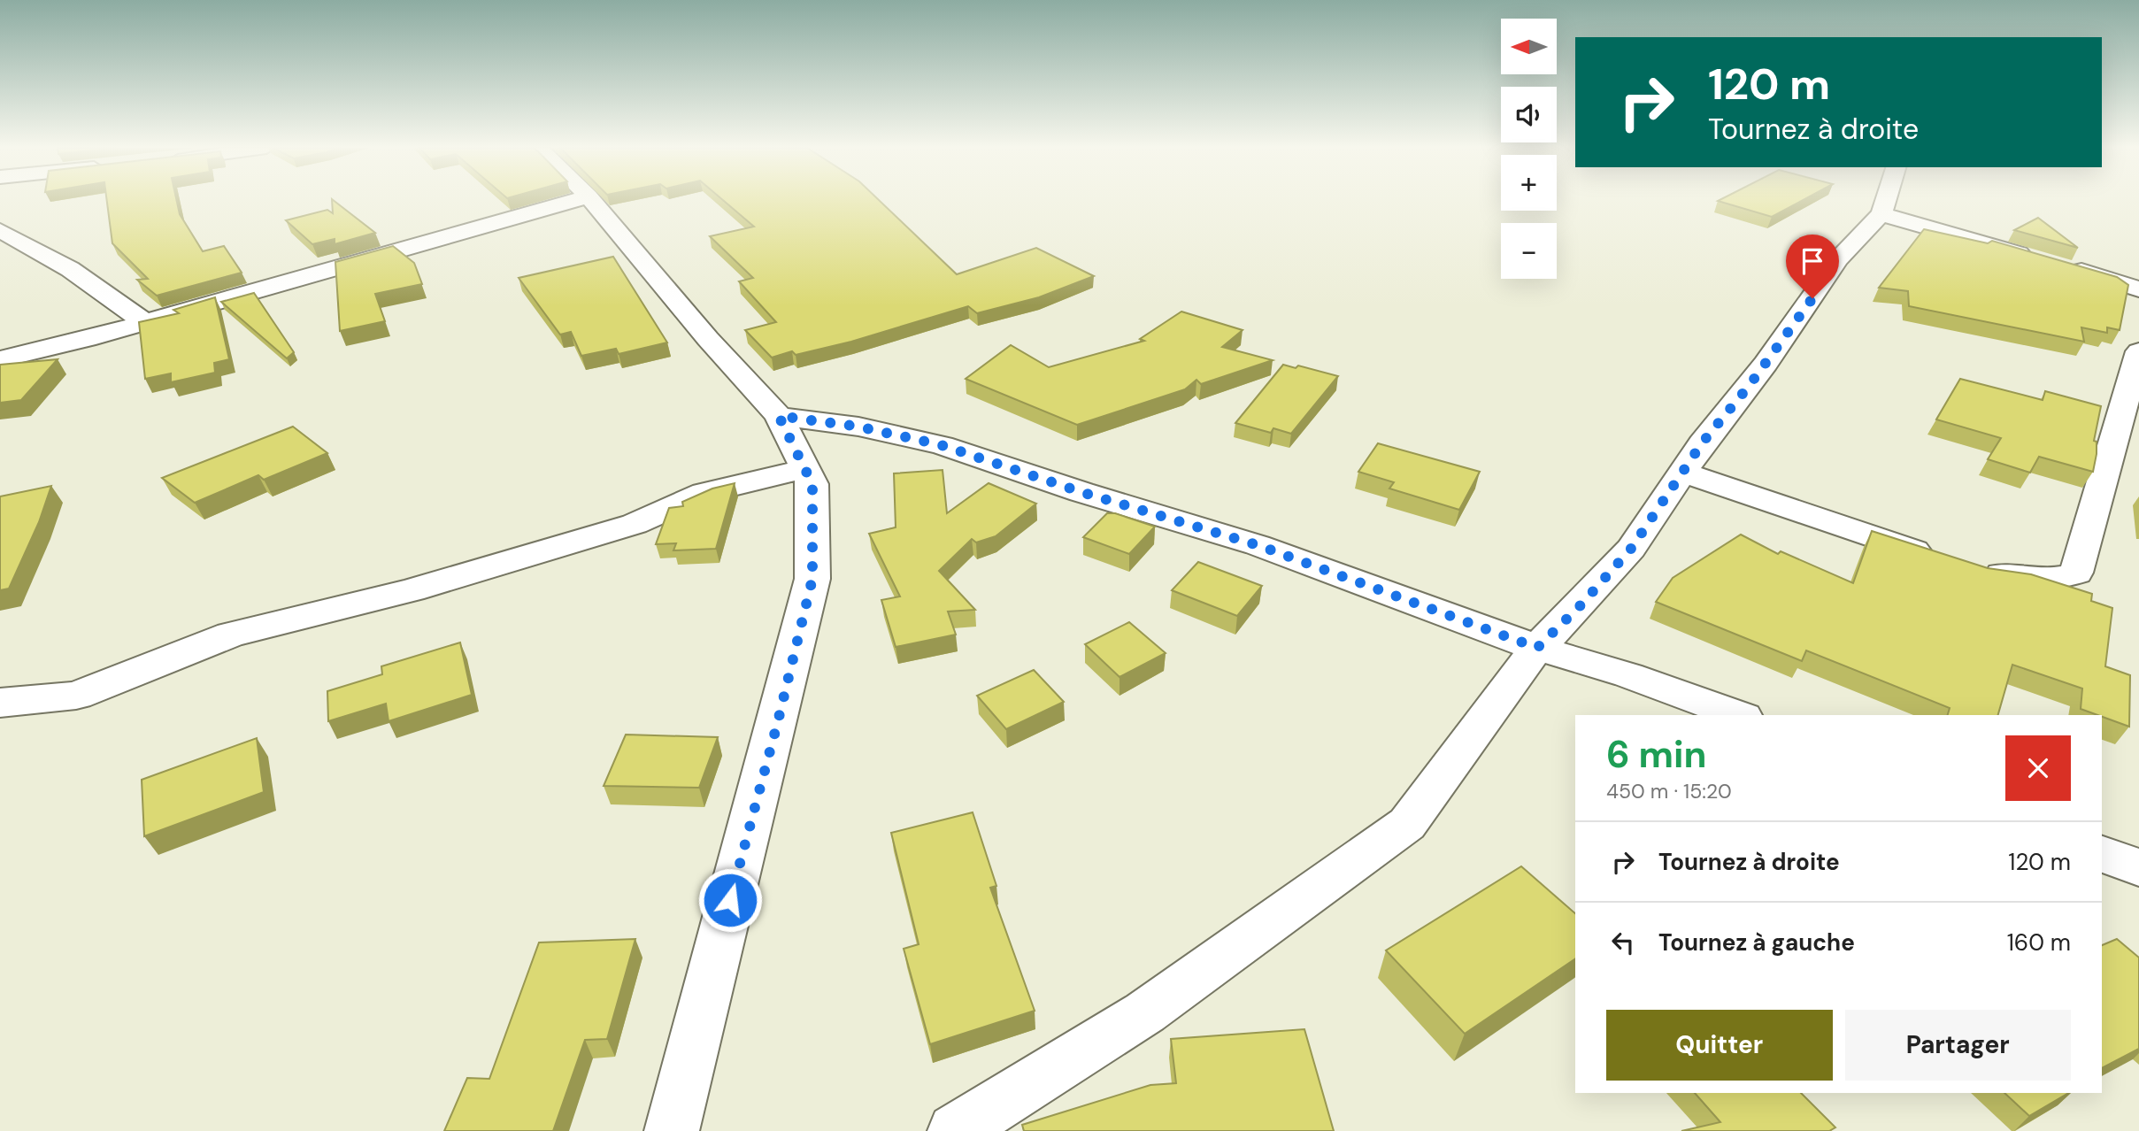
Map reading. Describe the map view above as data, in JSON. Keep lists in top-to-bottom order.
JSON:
{
  "north": "left",
  "page": {
    "map_buttons": ["+", "−"],
    "turn": ["120 m", "Tournez à droite"],
    "heading": ["6 min", "450 m · 15:20"],
    "list": [
      {
        "name": "Tournez à droite",
        "value": "120 m"
      },
      {
        "name": "Tournez à gauche",
        "value": "160 m"
      }
    ],
    "buttons": ["Quitter", "Partager"]
  }
}
